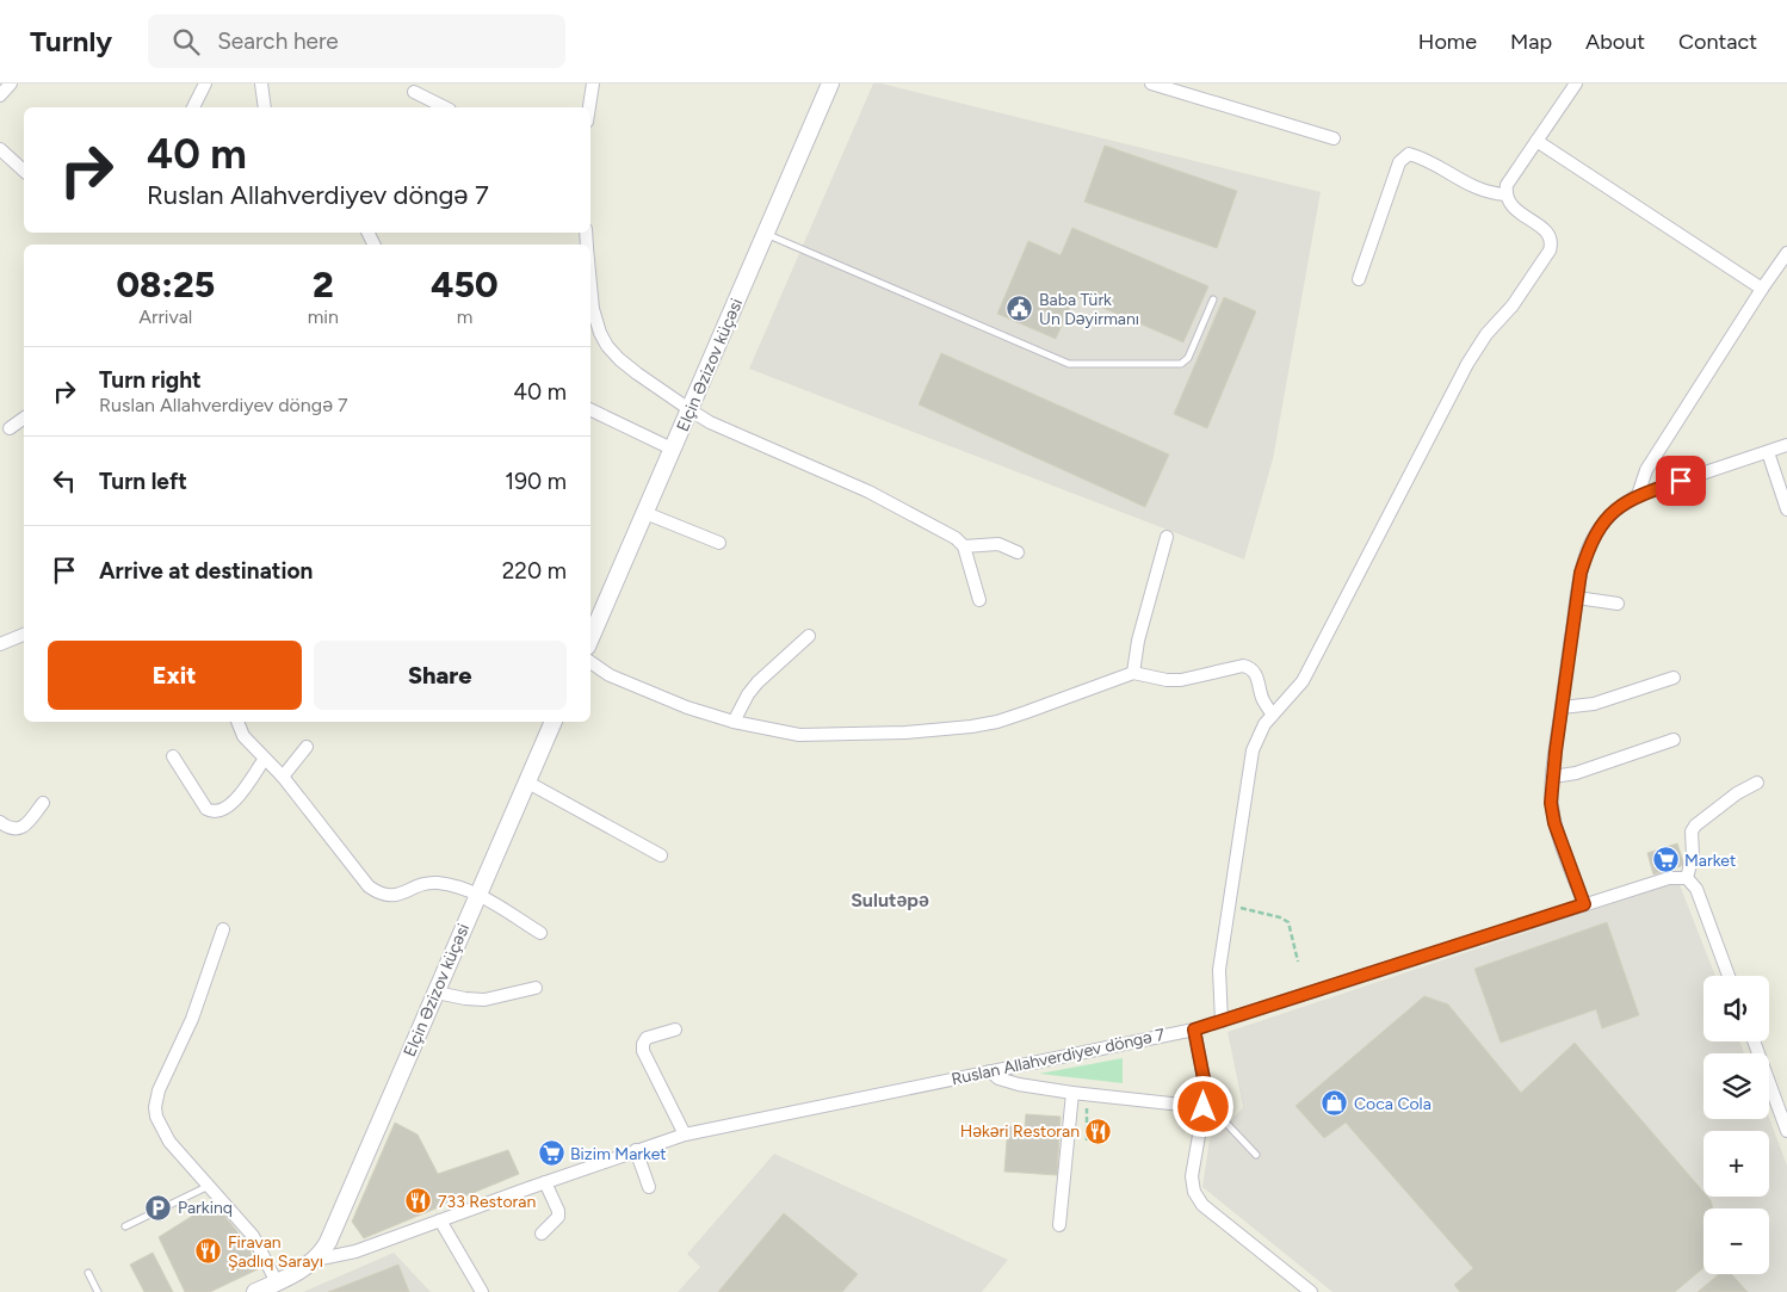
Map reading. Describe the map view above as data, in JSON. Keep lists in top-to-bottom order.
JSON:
{
  "streets": {
    "street": ["Elçin Əzizov küçəsi", "Ruslan Allahverdiyev döngə 7"]
  },
  "crossings": [
    ["Elçin Əzizov küçəsi", "Ruslan Allahverdiyev döngə 7"]
  ],
  "districts": ["Sulutəpə"],
  "places": {
    "public building": ["Baba Türk Un Dəyirmanı"],
    "supermarket": ["Market", "Bizim Market"],
    "shop": ["Coca Cola"],
    "restaurant": ["Həkəri Restoran", "733 Restoran", "Firavan Şadlıq Sarayı"],
    "parking": ["Parkinq"]
  },
  "page": {
    "header": "Turnly",
    "search": "Search here",
    "nav": [
      "Home",
      "Map",
      "About",
      "Contact"
    ],
    "turn": ["40 m", "Ruslan Allahverdiyev döngə 7"],
    "eta": [
      "08:25",
      "Arrival",
      "2",
      "min",
      "450",
      "m"
    ],
    "list": [
      {
        "name": "Turn right",
        "note": "Ruslan Allahverdiyev döngə 7",
        "value": "40 m"
      },
      {
        "name": "Turn left",
        "value": "190 m"
      },
      {
        "name": "Arrive at destination",
        "value": "220 m"
      }
    ],
    "buttons": ["Exit", "Share"],
    "map_buttons": ["+", "−"]
  }
}
